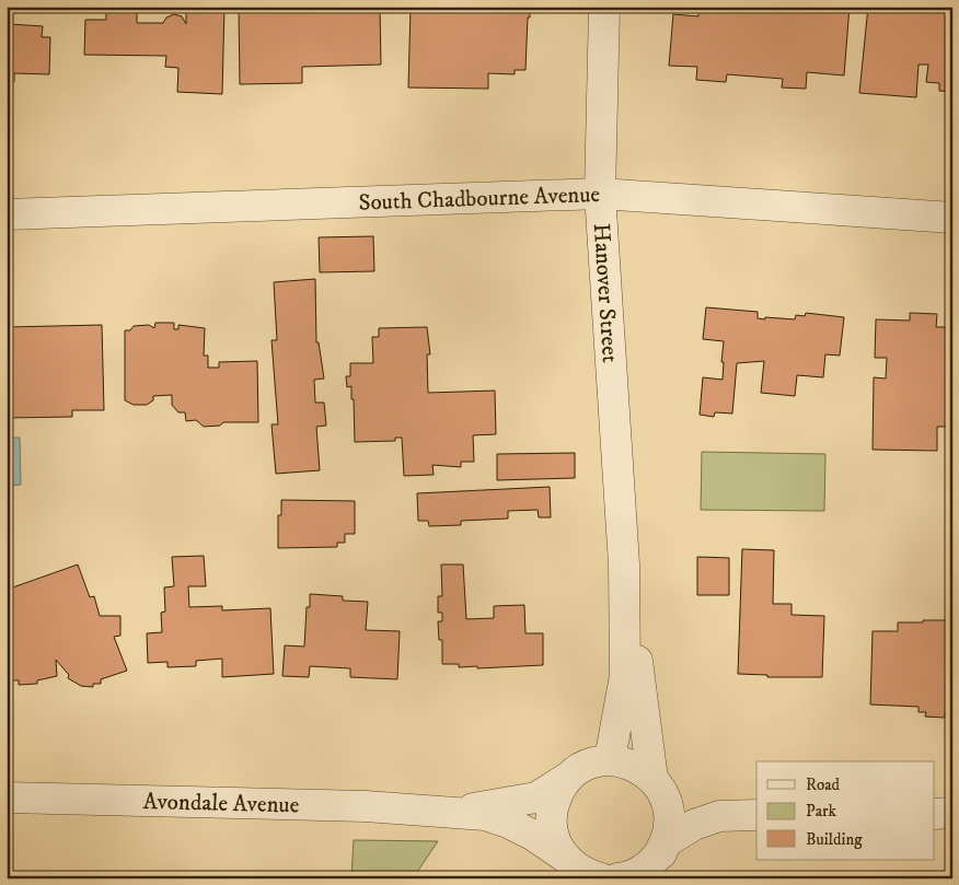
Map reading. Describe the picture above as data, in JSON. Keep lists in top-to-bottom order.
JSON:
{
  "streets": {
    "street": ["South Chadbourne Avenue", "Hanover Street", "Avondale Avenue"]
  },
  "crossings": [
    ["South Chadbourne Avenue", "Hanover Street"]
  ],
  "legend": ["Road", "Park", "Building"]
}
